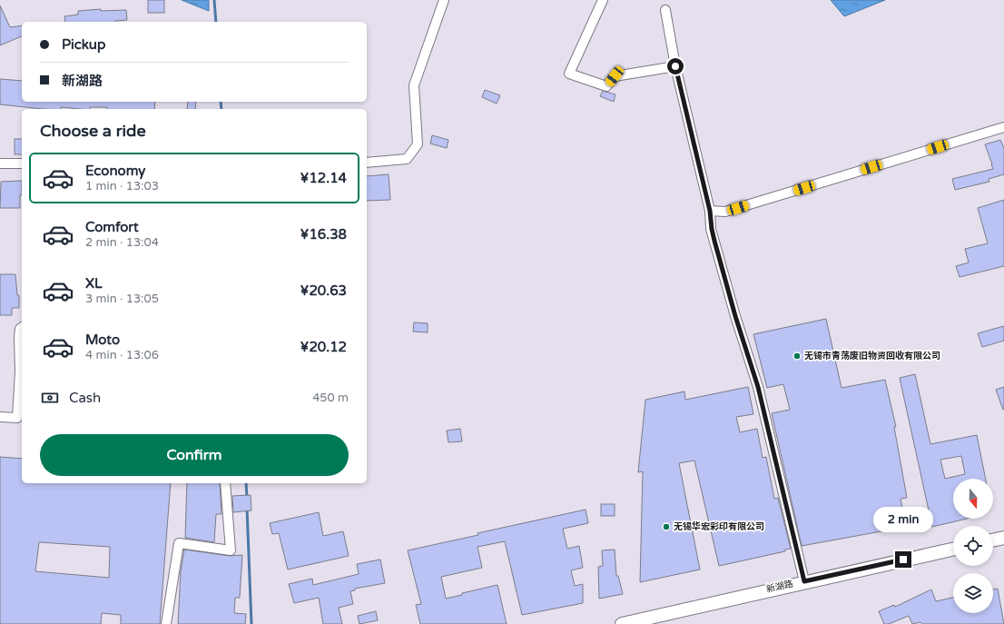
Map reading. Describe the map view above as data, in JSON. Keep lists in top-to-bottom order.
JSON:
{
  "streets": {
    "main road": ["新湖路"]
  },
  "places": ["无锡市青荡废旧物资回收有限公司", "无锡华宏彩印有限公司"],
  "north": "bottom",
  "page": {
    "banner": ["Pickup", "新湖路"],
    "heading": "Choose a ride",
    "list": [
      {
        "name": "Economy",
        "note": "1 min · 13:03",
        "value": "¥12.14"
      },
      {
        "name": "Comfort",
        "note": "2 min · 13:04",
        "value": "¥16.38"
      },
      {
        "name": "XL",
        "note": "3 min · 13:05",
        "value": "¥20.63"
      },
      {
        "name": "Moto",
        "note": "4 min · 13:06",
        "value": "¥20.12"
      }
    ],
    "pay": ["Cash", "450 m"],
    "buttons": "Confirm",
    "bubble": "2 min"
  }
}
